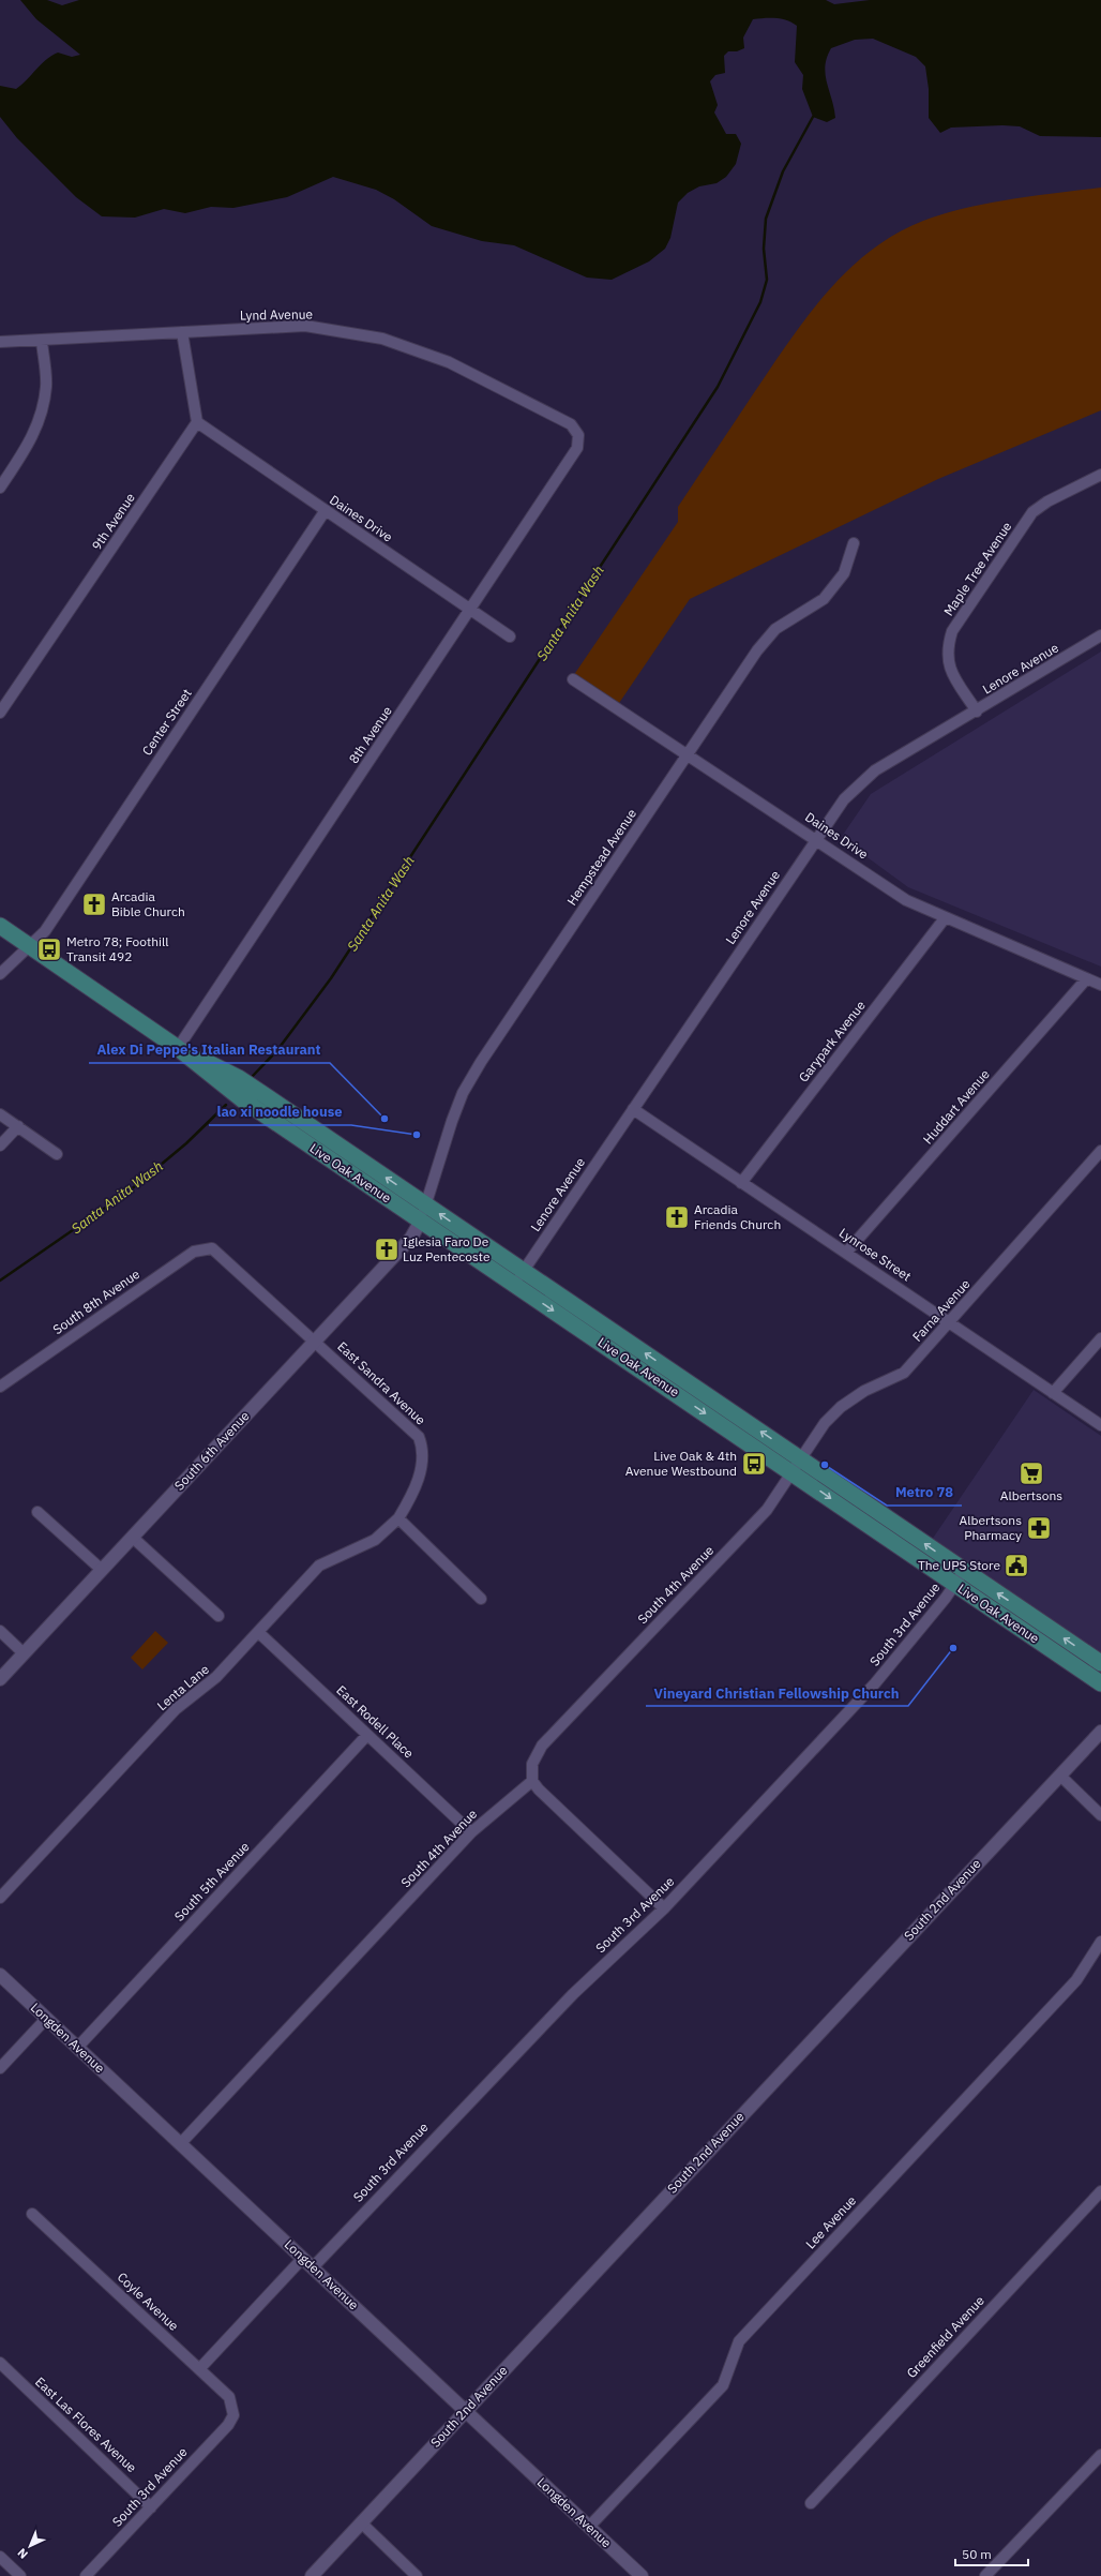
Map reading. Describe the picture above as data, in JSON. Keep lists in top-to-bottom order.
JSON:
{
  "streets": {
    "main road": ["Live Oak Avenue"],
    "street": [
      "Lynd Avenue",
      "Daines Drive",
      "9th Avenue",
      "Maple Tree Avenue",
      "Lenore Avenue",
      "Center Street",
      "8th Avenue",
      "Hempstead Avenue",
      "Garypark Avenue",
      "Huddart Avenue",
      "Lynrose Street",
      "South 8th Avenue",
      "Farna Avenue",
      "East Sandra Avenue",
      "South 6th Avenue",
      "South 4th Avenue",
      "South 3rd Avenue",
      "Lenta Lane",
      "East Rodell Place",
      "South 5th Avenue",
      "South 2nd Avenue",
      "Longden Avenue",
      "Lee Avenue",
      "Coyle Avenue",
      "Greenfield Avenue",
      "East Las Flores Avenue"
    ]
  },
  "crossings": [
    ["Lynd Avenue", "8th Avenue"],
    ["Daines Drive", "9th Avenue"],
    ["Daines Drive", "Lenore Avenue"],
    ["Daines Drive", "Center Street"],
    ["Daines Drive", "8th Avenue"],
    ["Daines Drive", "Hempstead Avenue"],
    ["Daines Drive", "Garypark Avenue"],
    ["Daines Drive", "Huddart Avenue"],
    ["Maple Tree Avenue", "Lenore Avenue"],
    ["Lenore Avenue", "Live Oak Avenue"],
    ["Lenore Avenue", "Lynrose Street"],
    ["Center Street", "Live Oak Avenue"],
    ["8th Avenue", "Live Oak Avenue"],
    ["Hempstead Avenue", "Live Oak Avenue"],
    ["Hempstead Avenue", "South 6th Avenue"],
    ["Garypark Avenue", "Lynrose Street"],
    ["Huddart Avenue", "Lynrose Street"],
    ["Live Oak Avenue", "Farna Avenue"],
    ["Live Oak Avenue", "South 6th Avenue"],
    ["Live Oak Avenue", "South 4th Avenue"],
    ["Live Oak Avenue", "South 3rd Avenue"],
    ["Lynrose Street", "Farna Avenue"],
    ["South 8th Avenue", "East Sandra Avenue"],
    ["Farna Avenue", "South 4th Avenue"],
    ["East Sandra Avenue", "South 6th Avenue"],
    ["East Sandra Avenue", "Lenta Lane"],
    ["South 4th Avenue", "East Rodell Place"],
    ["South 4th Avenue", "Longden Avenue"],
    ["South 3rd Avenue", "Longden Avenue"],
    ["South 3rd Avenue", "Coyle Avenue"],
    ["South 3rd Avenue", "East Las Flores Avenue"],
    ["Lenta Lane", "East Rodell Place"],
    ["East Rodell Place", "South 5th Avenue"],
    ["South 5th Avenue", "Longden Avenue"],
    ["South 2nd Avenue", "Longden Avenue"],
    ["Longden Avenue", "Lee Avenue"]
  ],
  "water": ["Santa Anita Wash"],
  "places": {
    "church": ["Arcadia Bible Church", "Arcadia Friends Church", "Iglesia Faro De Luz Pentecoste"],
    "bus stop": ["Metro 78; Foothill Transit 492", "Live Oak & 4th Avenue Westbound"],
    "other": [
      "Alex Di Peppe's Italian Restaurant",
      "lao xi noodle house",
      "Metro 78",
      "Vineyard Christian Fellowship Church"
    ],
    "supermarket": ["Albertsons"],
    "pharmacy": ["Albertsons Pharmacy"],
    "public building": ["The UPS Store"]
  },
  "scale_bar": "50 m",
  "north": "bottom left"
}
